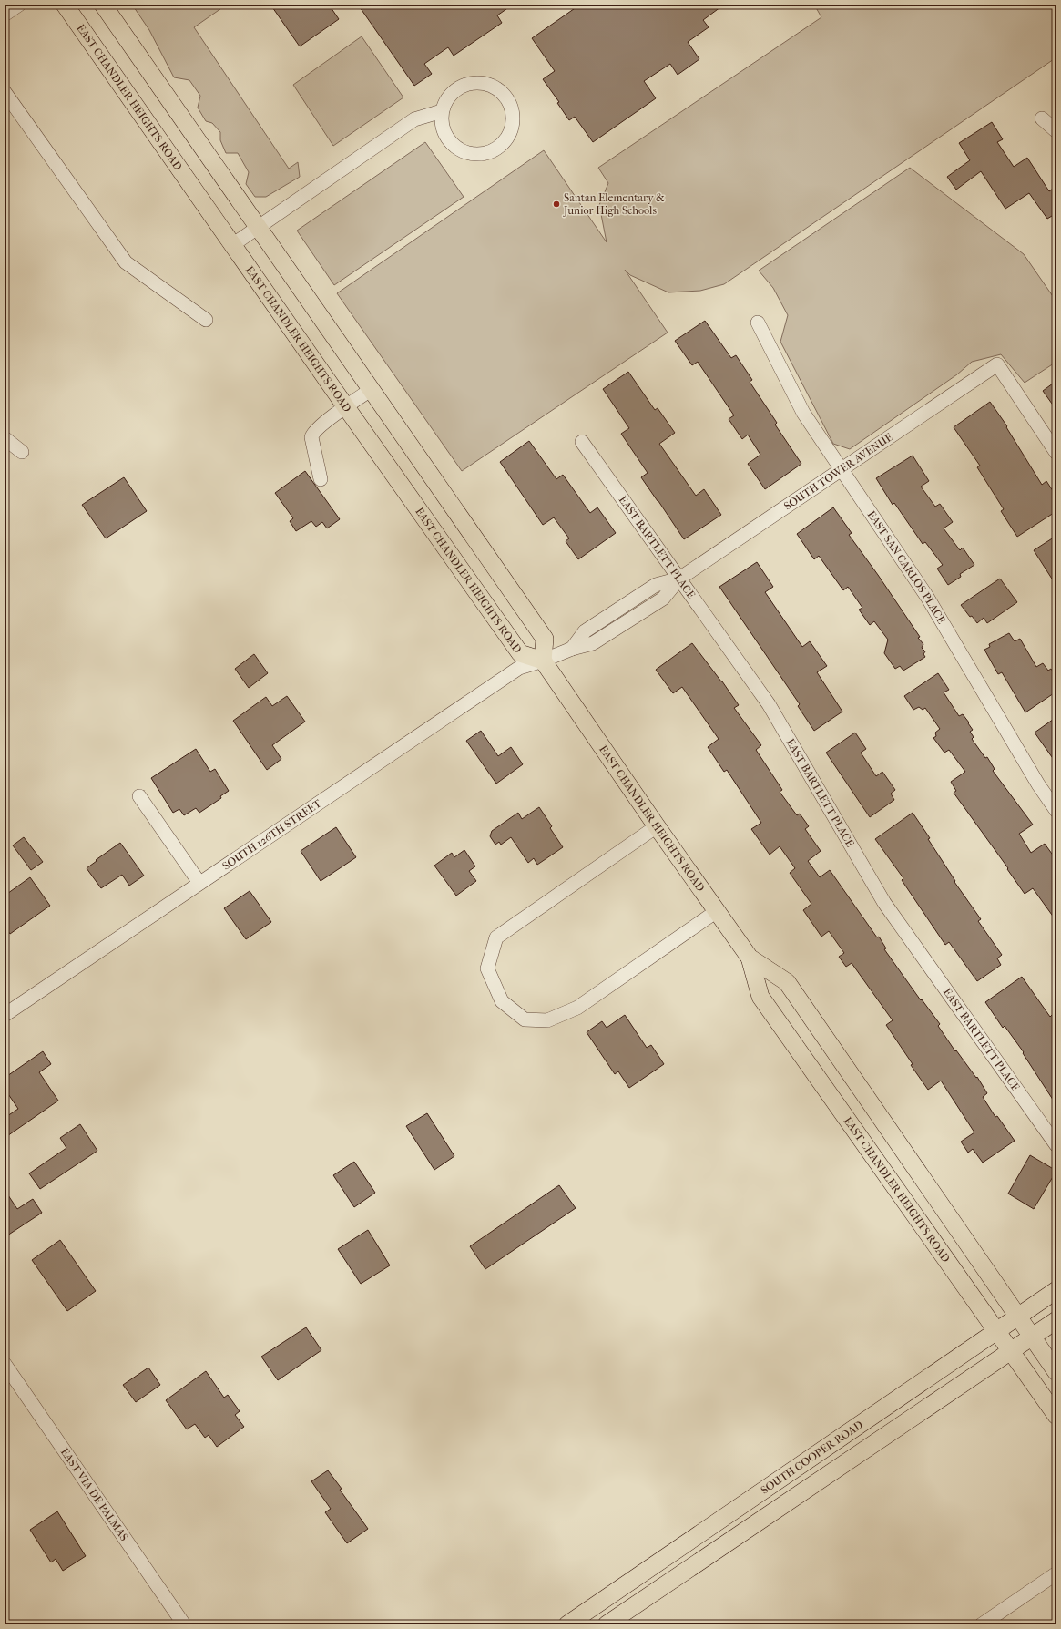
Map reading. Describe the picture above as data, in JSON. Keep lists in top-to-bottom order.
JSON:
{
  "streets": {
    "main road": ["EAST CHANDLER HEIGHTS ROAD", "SOUTH COOPER ROAD"],
    "street": [
      "SOUTH TOWER AVENUE",
      "EAST BARTLETT PLACE",
      "EAST SAN CARLOS PLACE",
      "SOUTH 126TH STREET",
      "EAST VIA DE PALMAS"
    ]
  },
  "crossings": [
    ["EAST CHANDLER HEIGHTS ROAD", "SOUTH TOWER AVENUE"],
    ["EAST CHANDLER HEIGHTS ROAD", "SOUTH 126TH STREET"],
    ["EAST CHANDLER HEIGHTS ROAD", "SOUTH COOPER ROAD"],
    ["SOUTH TOWER AVENUE", "EAST BARTLETT PLACE"],
    ["SOUTH TOWER AVENUE", "EAST SAN CARLOS PLACE"],
    ["SOUTH TOWER AVENUE", "SOUTH 126TH STREET"]
  ],
  "places": ["Santan Elementary & Junior High Schools"]
}
